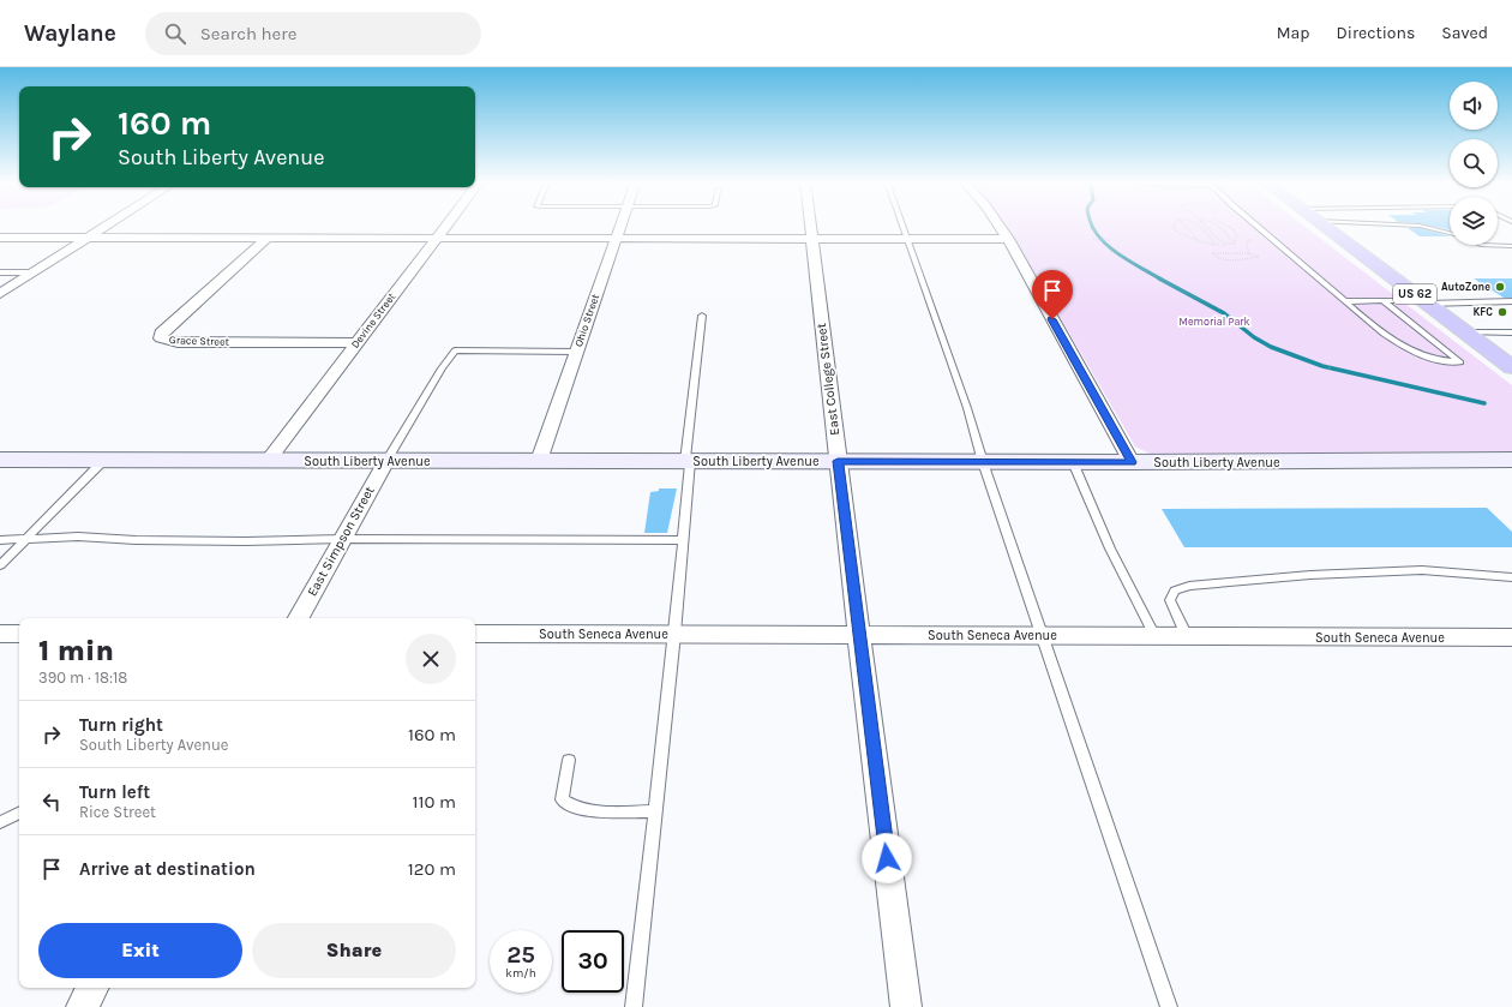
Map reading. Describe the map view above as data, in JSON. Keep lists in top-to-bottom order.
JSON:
{
  "streets": {
    "highway": ["US 62"],
    "street": [
      "Devine Street",
      "Ohio Street",
      "Grace Street",
      "East College Street",
      "South Liberty Avenue",
      "East Simpson Street",
      "South Seneca Avenue"
    ]
  },
  "crossings": [
    ["Devine Street", "Grace Street"],
    ["Devine Street", "South Liberty Avenue"],
    ["Ohio Street", "South Liberty Avenue"],
    ["East College Street", "South Liberty Avenue"],
    ["East College Street", "South Seneca Avenue"],
    ["South Liberty Avenue", "East Simpson Street"]
  ],
  "parks": ["Memorial Park"],
  "places": ["AutoZone", "KFC"],
  "page": {
    "header": "Waylane",
    "search": "Search here",
    "nav": ["Map", "Directions", "Saved"],
    "turn": ["160 m", "South Liberty Avenue"],
    "heading": ["1 min", "390 m · 18:18"],
    "list": [
      {
        "name": "Turn right",
        "note": "South Liberty Avenue",
        "value": "160 m"
      },
      {
        "name": "Turn left",
        "note": "Rice Street",
        "value": "110 m"
      },
      {
        "name": "Arrive at destination",
        "value": "120 m"
      }
    ],
    "buttons": ["Exit", "Share"],
    "speed": "25 km/h",
    "limit": "30"
  }
}
